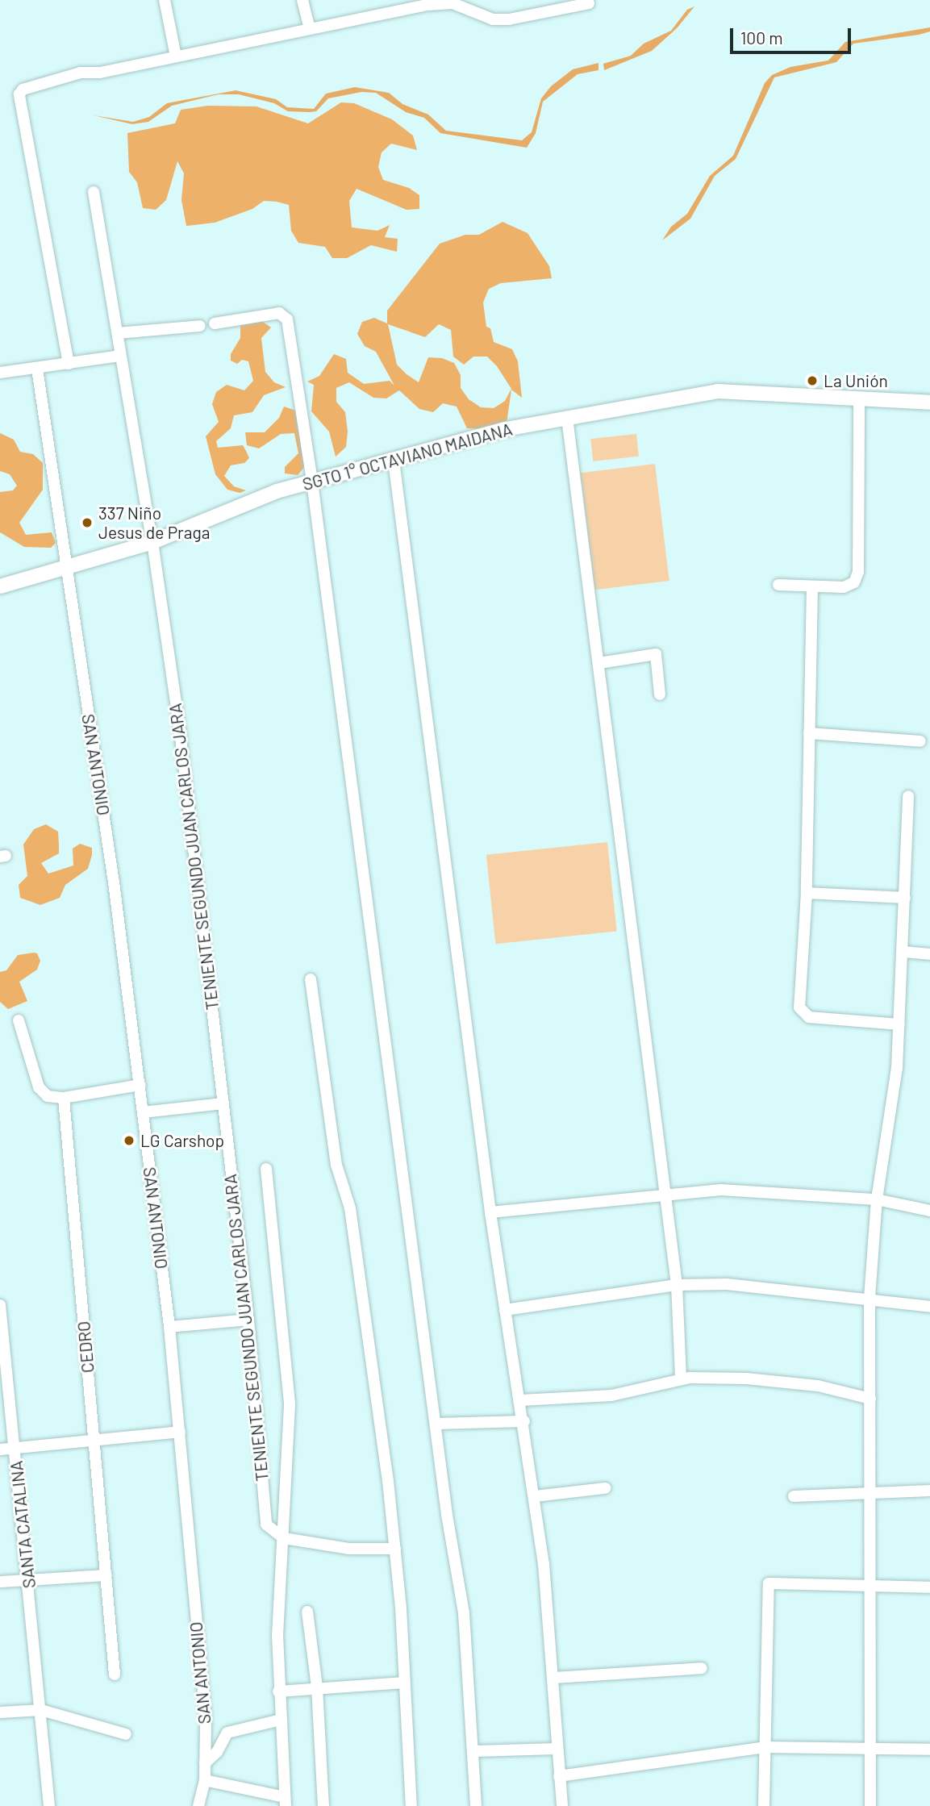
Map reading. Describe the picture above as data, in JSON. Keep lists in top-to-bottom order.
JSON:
{
  "streets": {
    "main road": ["SGTO 1° OCTAVIANO MAIDANA"],
    "street": [
      "SAN ANTONIO",
      "TENIENTE SEGUNDO JUAN CARLOS JARA",
      "CEDRO",
      "SANTA CATALINA"
    ]
  },
  "crossings": [
    ["SGTO 1° OCTAVIANO MAIDANA", "SAN ANTONIO"],
    ["SGTO 1° OCTAVIANO MAIDANA", "TENIENTE SEGUNDO JUAN CARLOS JARA"]
  ],
  "places": ["La Unión", "337 Niño Jesus de Praga", "LG Carshop"],
  "scale_bar": "100 m"
}
